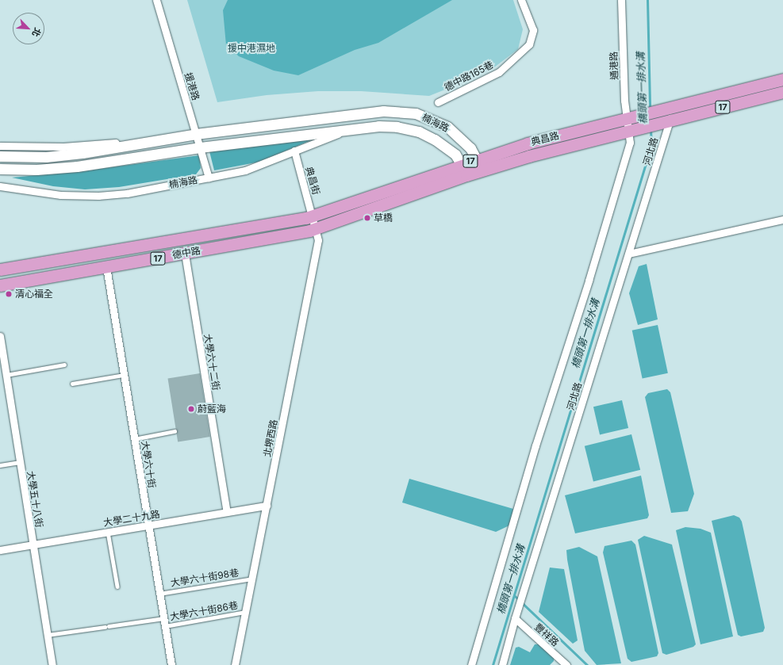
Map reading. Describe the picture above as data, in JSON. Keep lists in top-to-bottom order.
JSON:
{
  "streets": {
    "main road": ["17", "典昌路", "德中路"],
    "street": [
      "通港路",
      "德中路165巷",
      "援港路",
      "楠海路",
      "河北路",
      "典昌街",
      "大學六十二街",
      "北堺西路",
      "大學六十街",
      "大學五十八街",
      "大學二十九路",
      "豐祥路"
    ],
    "lane": ["大學六十街98巷", "大學六十街86巷"]
  },
  "crossings": [
    ["通港路", "典昌路"],
    ["援港路", "楠海路"],
    ["楠海路", "典昌路"],
    ["楠海路", "典昌街"],
    ["典昌路", "河北路"],
    ["典昌路", "典昌街"],
    ["典昌路", "德中路"],
    ["典昌路", "北堺西路"],
    ["河北路", "豐祥路"],
    ["典昌街", "德中路"],
    ["典昌街", "北堺西路"],
    ["德中路", "大學六十二街"],
    ["德中路", "北堺西路"],
    ["德中路", "大學六十街"],
    ["大學六十二街", "大學二十九路"],
    ["北堺西路", "大學二十九路"],
    ["北堺西路", "大學六十街98巷"],
    ["北堺西路", "大學六十街86巷"],
    ["大學六十街", "大學二十九路"],
    ["大學六十街", "大學六十街98巷"],
    ["大學六十街", "大學六十街86巷"],
    ["大學五十八街", "大學二十九路"]
  ],
  "water": ["橋頭第一排水溝"],
  "parks": ["援中港濕地"],
  "places": ["草橋", "清心福全", "蔚藍海"],
  "north": "bottom right"
}
